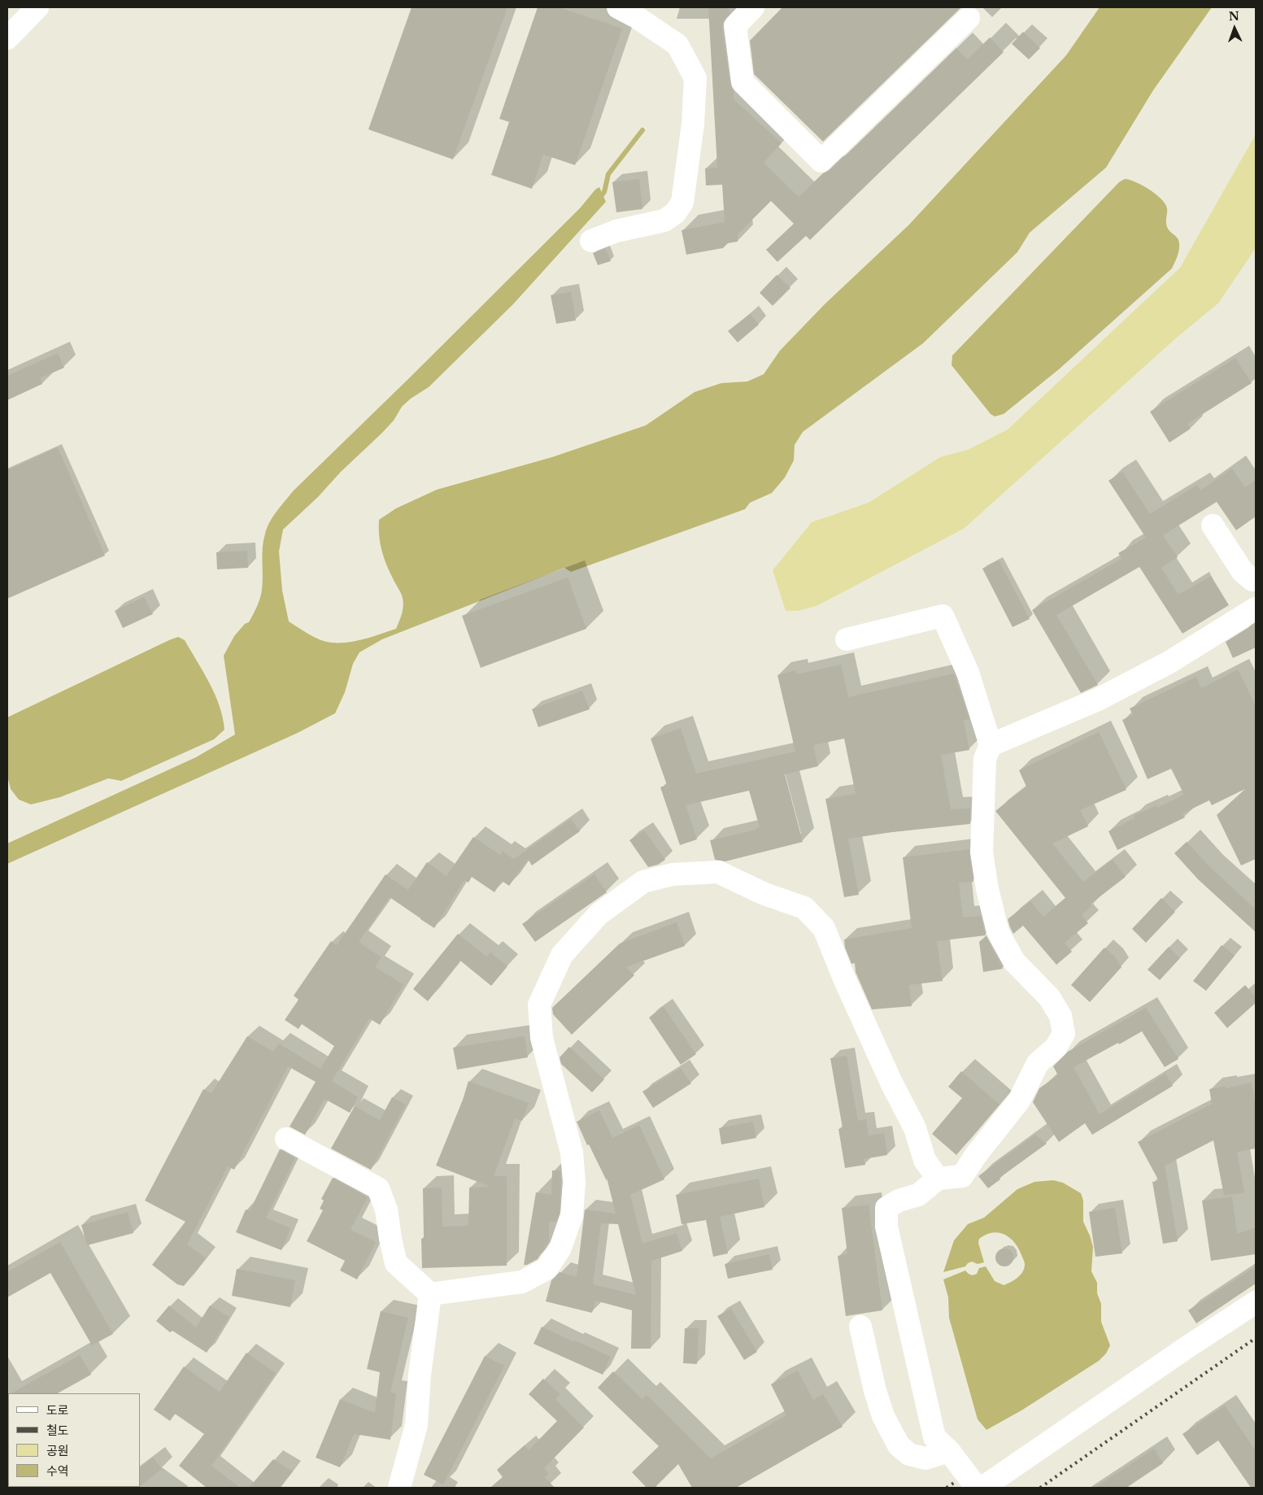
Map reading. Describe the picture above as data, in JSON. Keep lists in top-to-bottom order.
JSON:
{
  "legend": [
    "도로",
    "철도",
    "공원",
    "수역"
  ],
  "north": "top"
}
